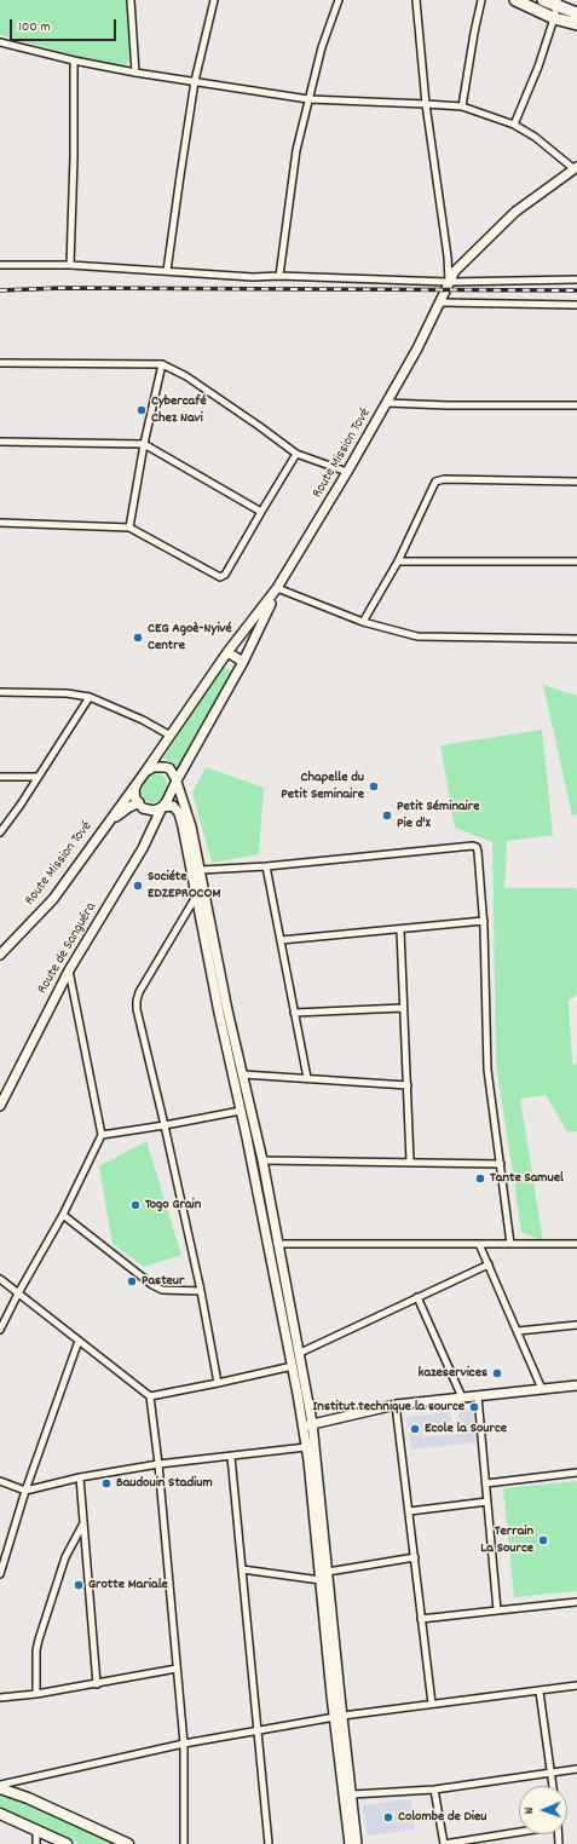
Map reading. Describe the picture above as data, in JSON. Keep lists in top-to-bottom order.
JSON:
{
  "streets": {
    "street": ["Route Mission Tové", "Route de Sanguéra"]
  },
  "places": [
    "Cybercafé Chez Navi",
    "CEG Agoè-Nyivé Centre",
    "Chapelle du Petit Seminaire",
    "Petit Séminaire Pie d'X",
    "Sociéte EDZEPROCOM",
    "Tante Samuel",
    "Togo Grain",
    "Pasteur",
    "kazeservices",
    "Institut technique la source",
    "Ecole la Source",
    "Baudouin Stadium",
    "Terrain La Source",
    "Grotte Mariale",
    "Colombe de Dieu"
  ],
  "scale_bar": "100 m",
  "north": "left"
}
